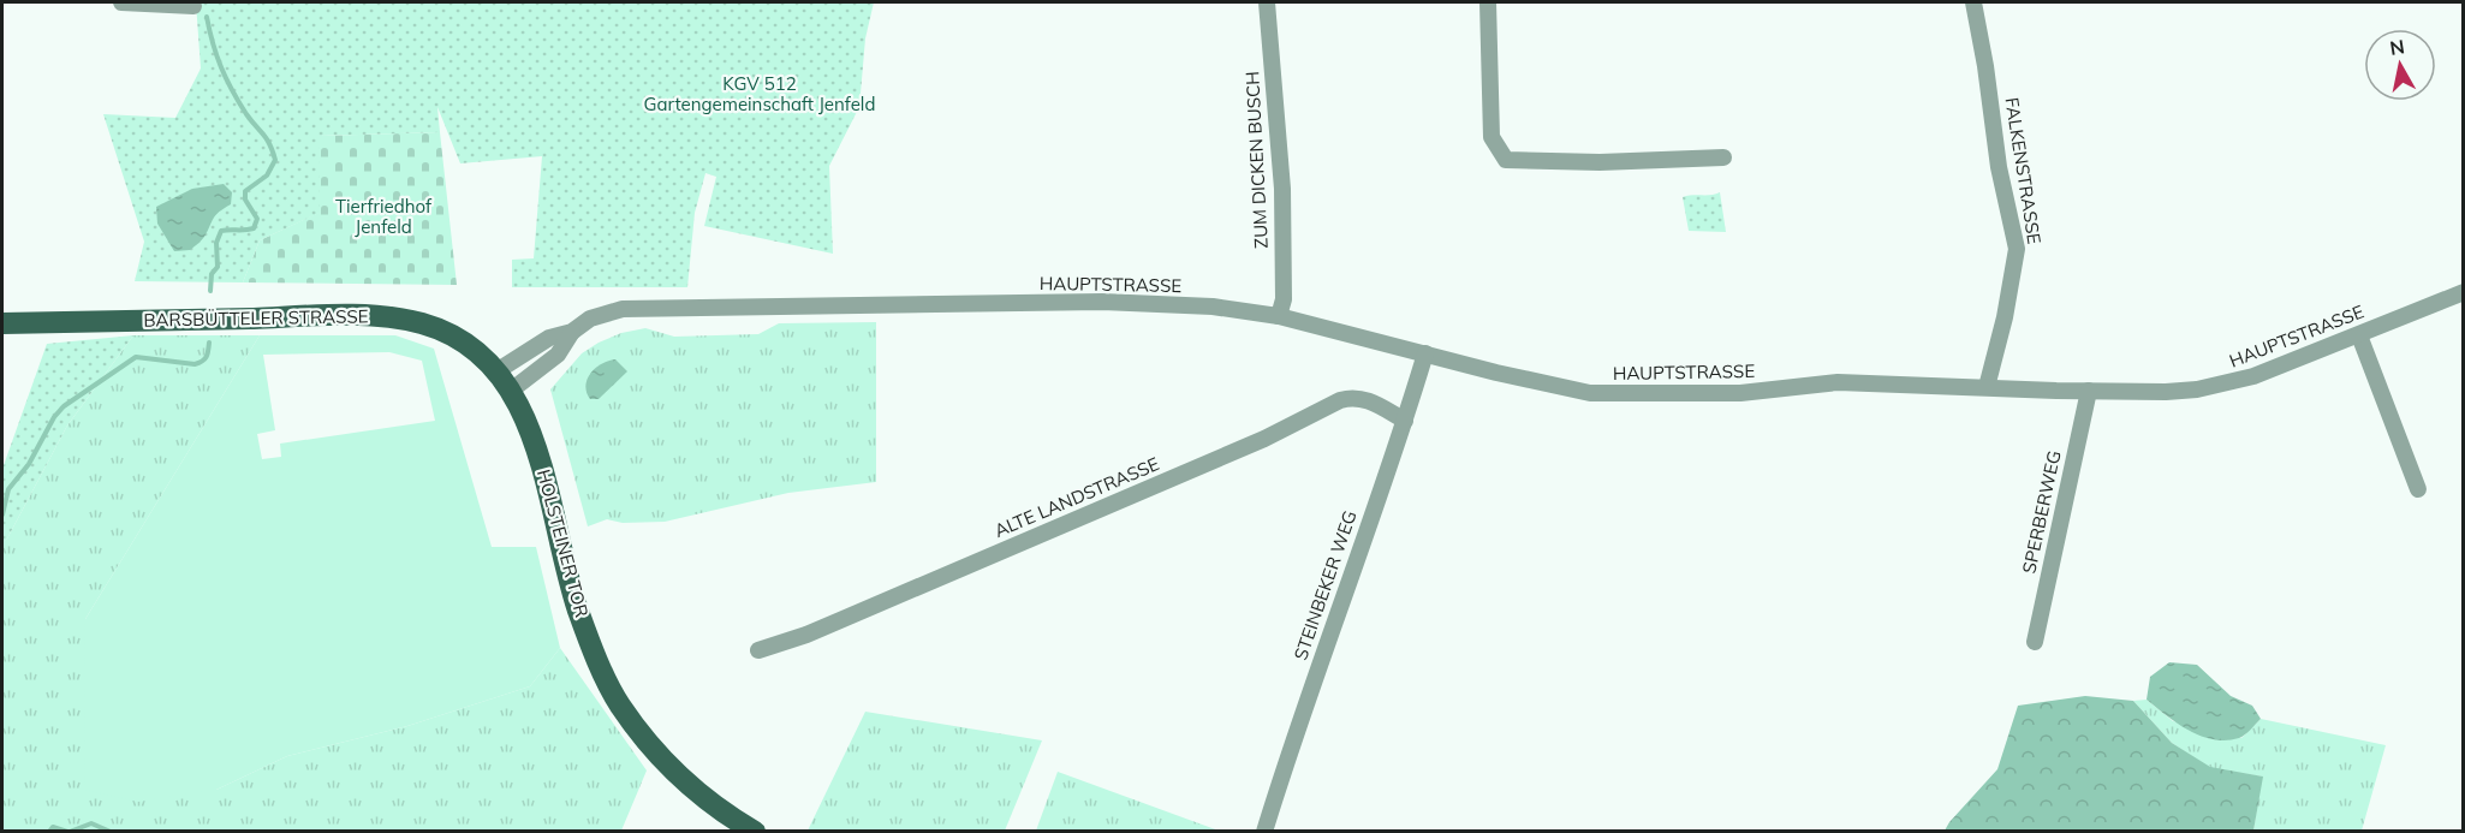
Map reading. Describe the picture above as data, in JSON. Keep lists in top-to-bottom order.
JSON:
{
  "streets": {
    "main road": ["BARSBÜTTELER STRASSE", "HOLSTEINER TOR"],
    "street": [
      "ZUM DICKEN BUSCH",
      "FALKENSTRASSE",
      "HAUPTSTRASSE",
      "ALTE LANDSTRASSE",
      "SPERBERWEG",
      "STEINBEKER WEG"
    ]
  },
  "crossings": [
    ["ZUM DICKEN BUSCH", "HAUPTSTRASSE"],
    ["FALKENSTRASSE", "HAUPTSTRASSE"],
    ["HAUPTSTRASSE", "SPERBERWEG"],
    ["HAUPTSTRASSE", "STEINBEKER WEG"],
    ["BARSBÜTTELER STRASSE", "HOLSTEINER TOR"],
    ["ALTE LANDSTRASSE", "STEINBEKER WEG"]
  ],
  "parks": ["KGV 512 Gartengemeinschaft Jenfeld", "Tierfriedhof Jenfeld"],
  "north": "top"
}
